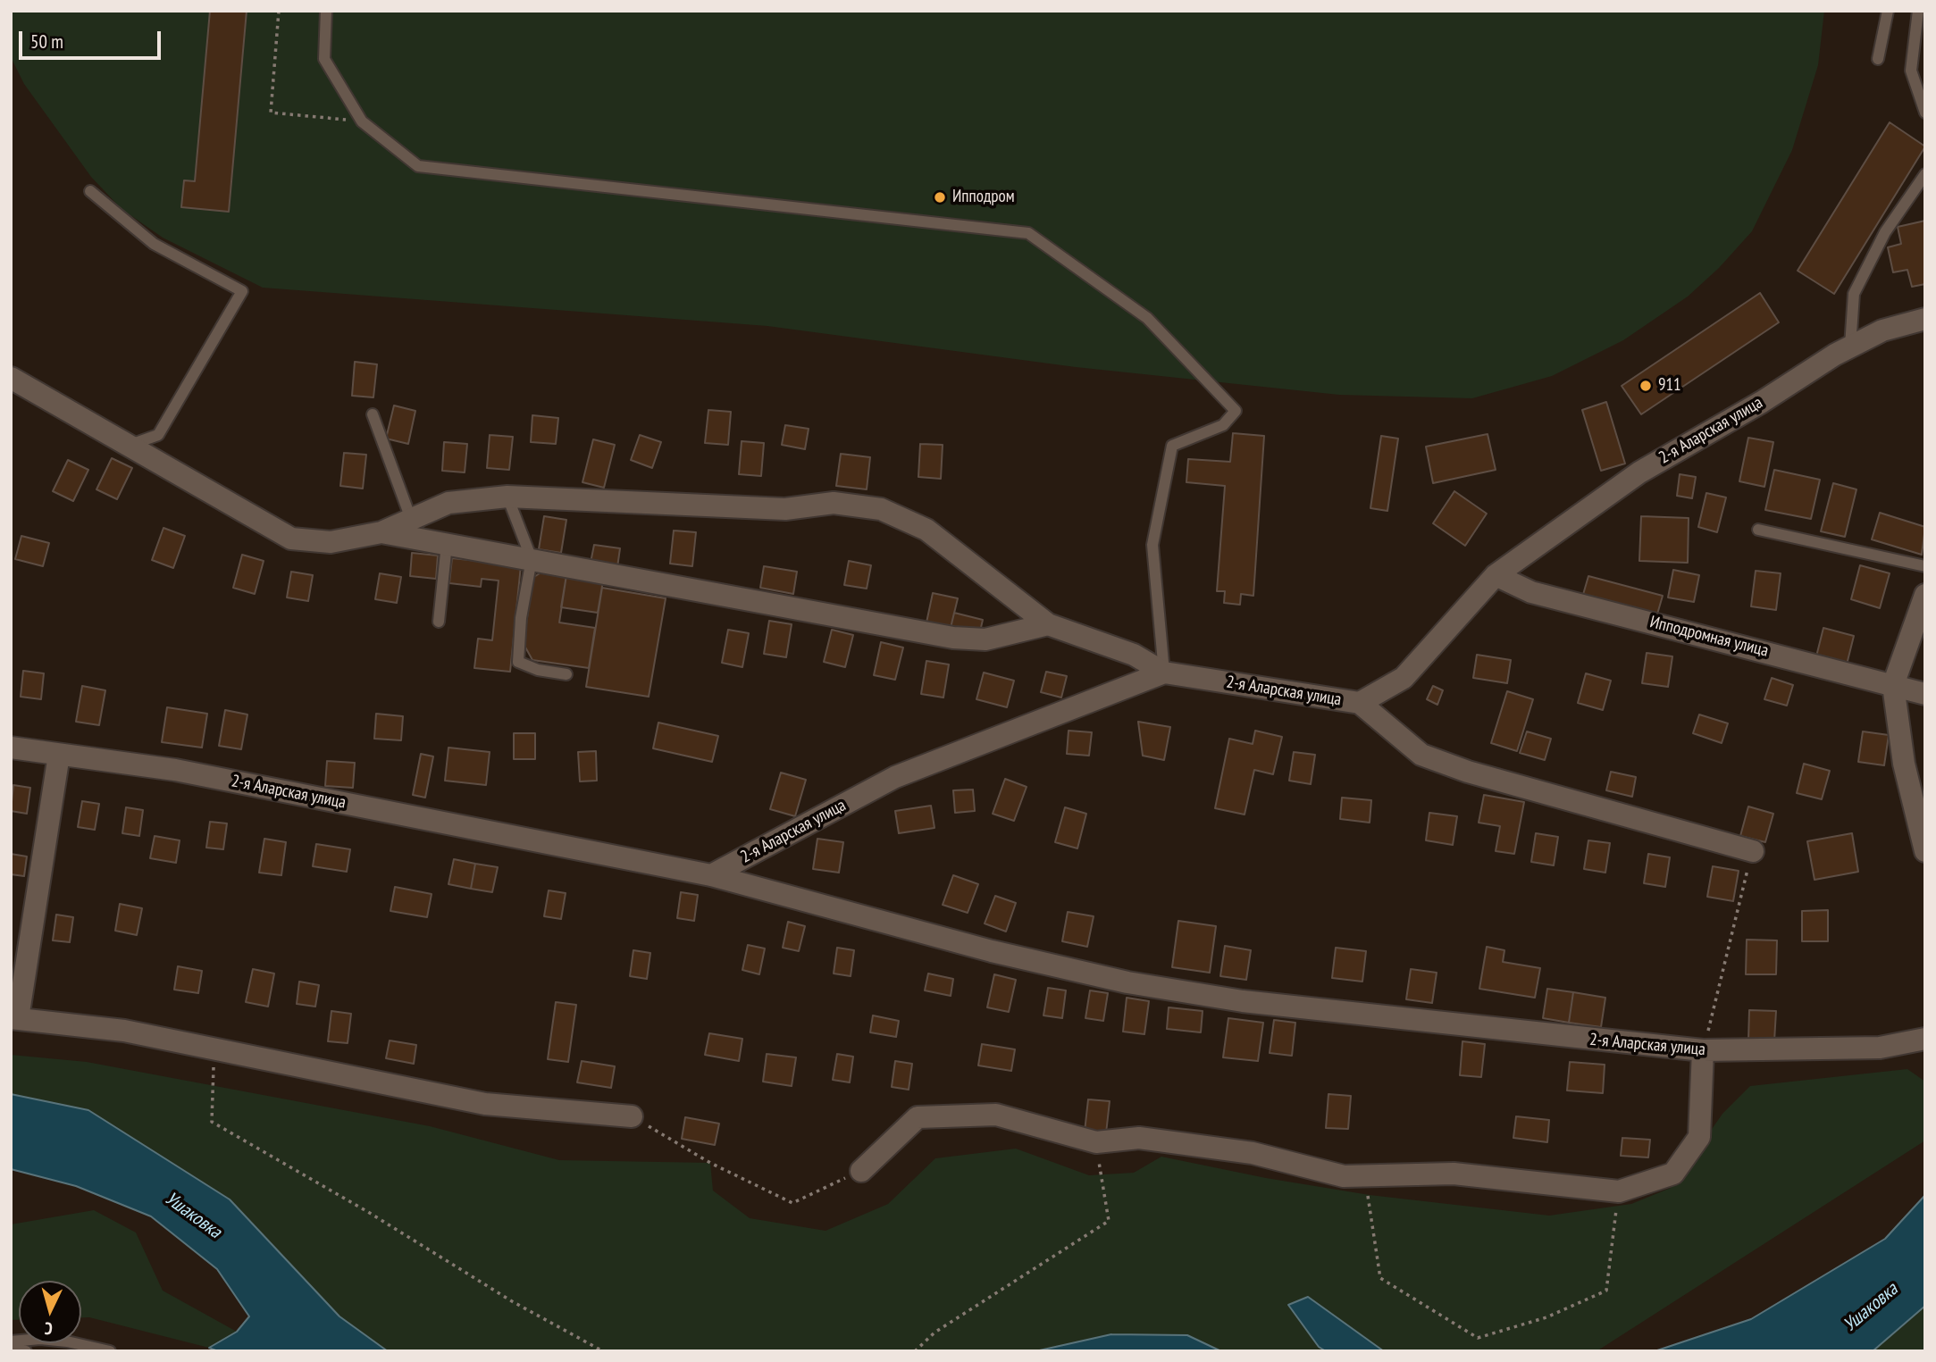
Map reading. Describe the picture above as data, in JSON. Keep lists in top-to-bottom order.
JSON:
{
  "streets": {
    "street": ["2-я Аларская улица", "Ипподромная улица"]
  },
  "crossings": [
    ["2-я Аларская улица", "Ипподромная улица"]
  ],
  "water": ["Ушаковка"],
  "places": ["Ипподром", "911"],
  "scale_bar": "50 m",
  "north": "bottom"
}
